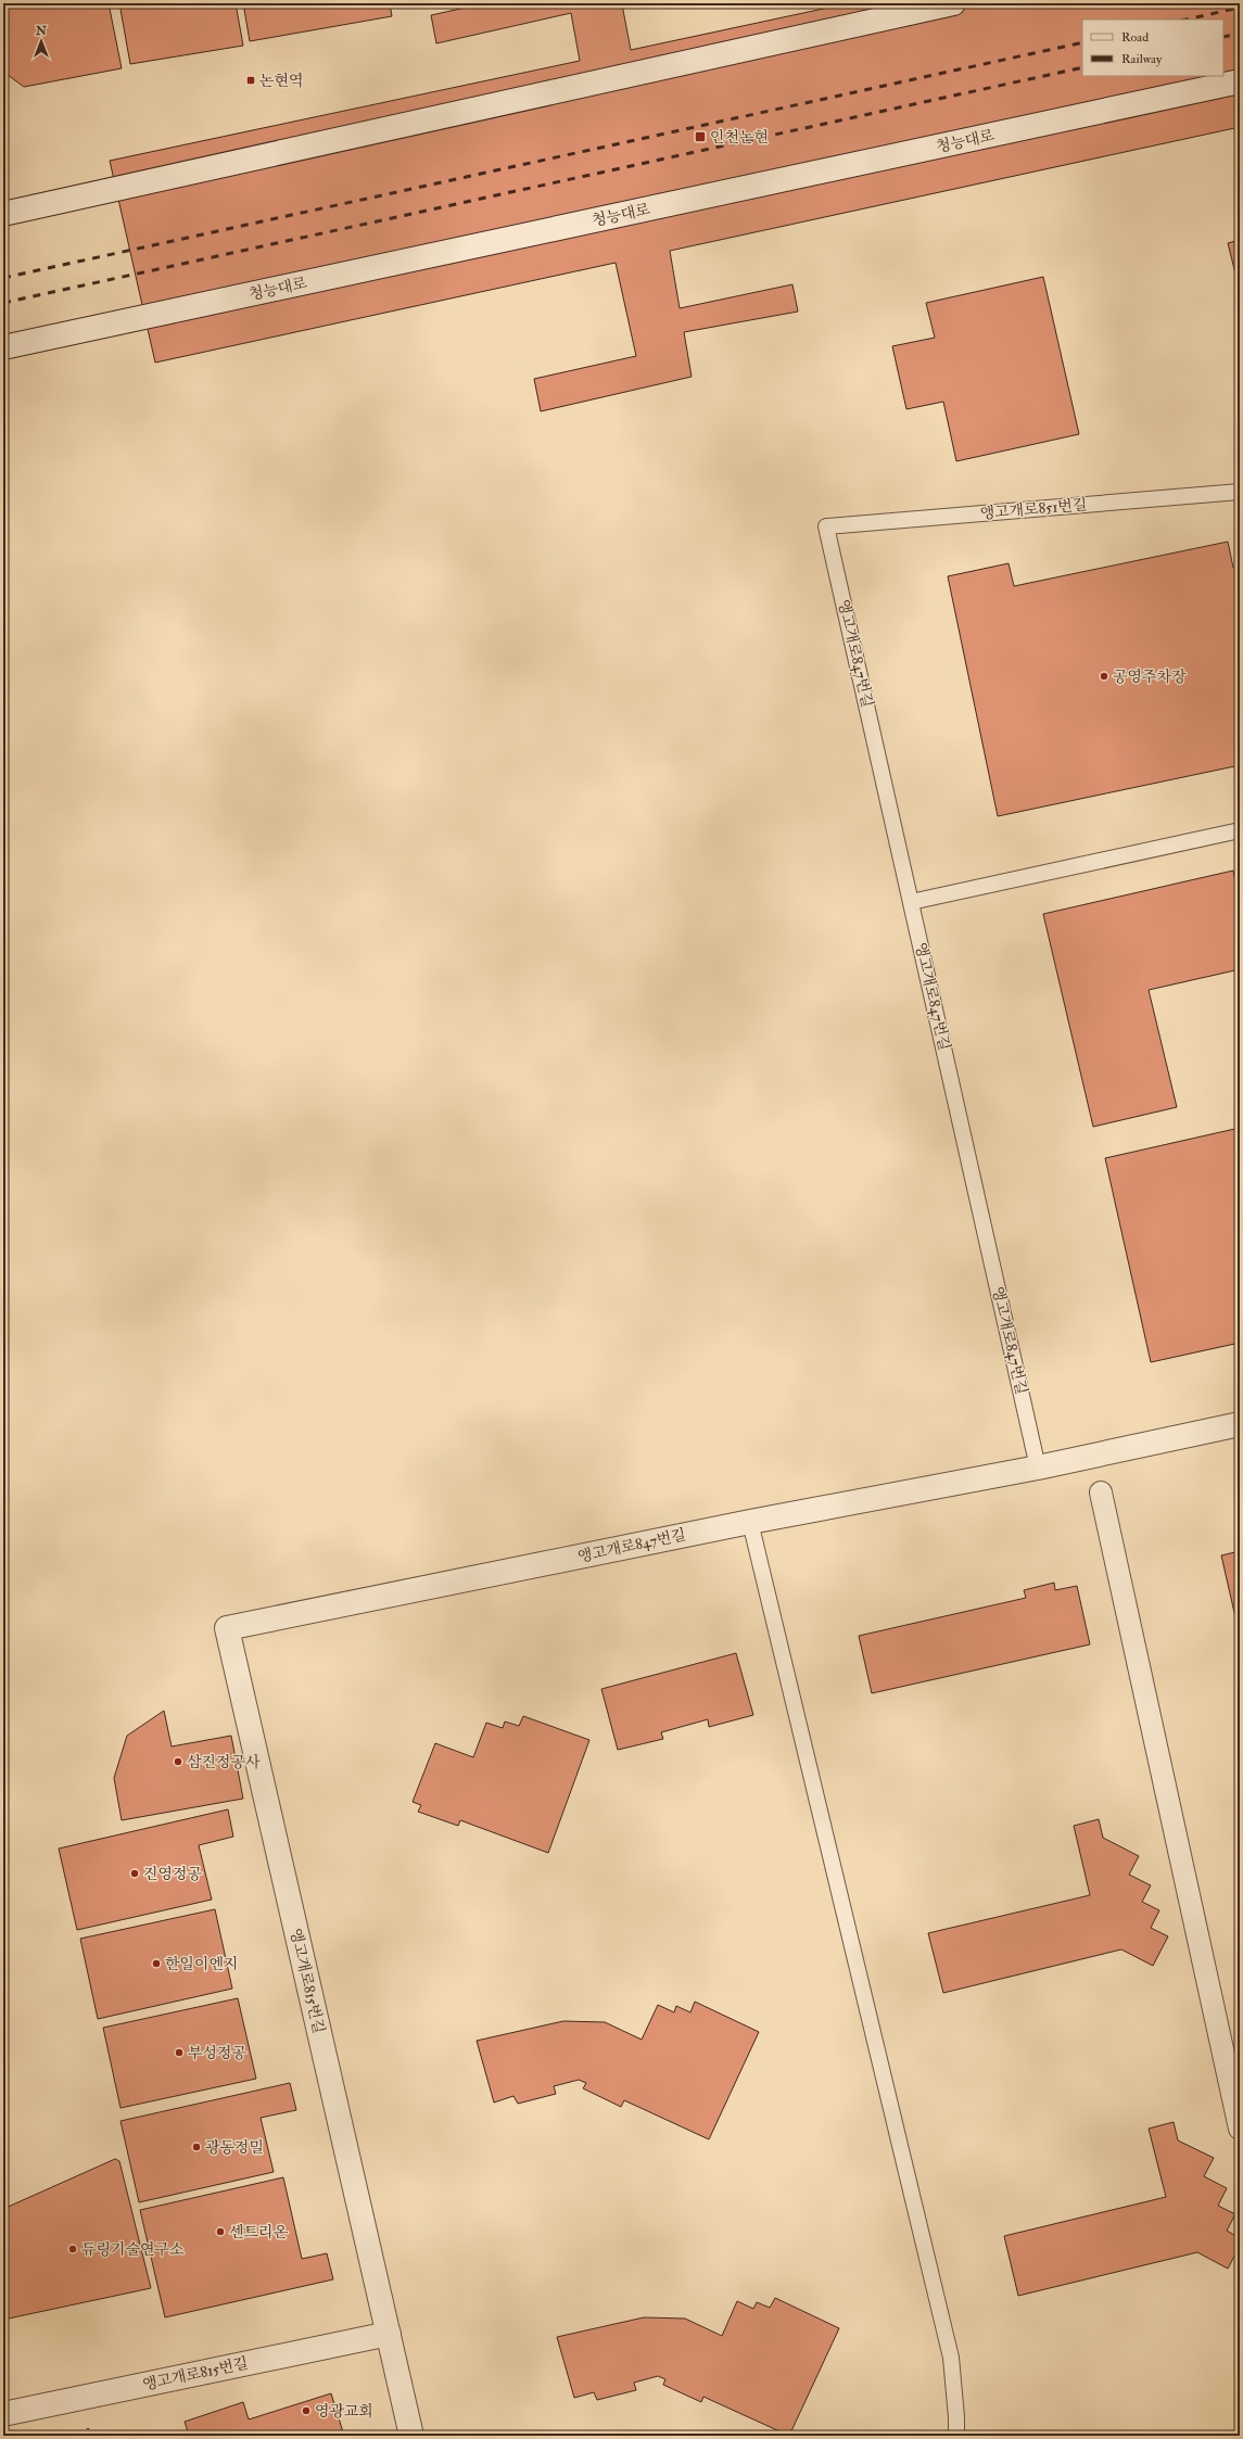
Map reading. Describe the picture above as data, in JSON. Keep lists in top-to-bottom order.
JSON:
{
  "streets": {
    "street": ["청능대로", "앵고개로847번길", "앵고개로815번길"],
    "lane": ["앵고개로851번길"]
  },
  "crossings": [
    ["앵고개로851번길", "앵고개로847번길"],
    ["앵고개로847번길", "앵고개로815번길"]
  ],
  "places": {
    "transit": ["논현역", "인천논현"],
    "other": [
      "공영주차장",
      "삼진정공사",
      "진영정공",
      "한일이엔지",
      "부성정공",
      "광동정밀",
      "센트리온",
      "듀링기술연구소",
      "영광교회"
    ]
  },
  "legend": ["Road", "Railway"],
  "north": "top"
}
